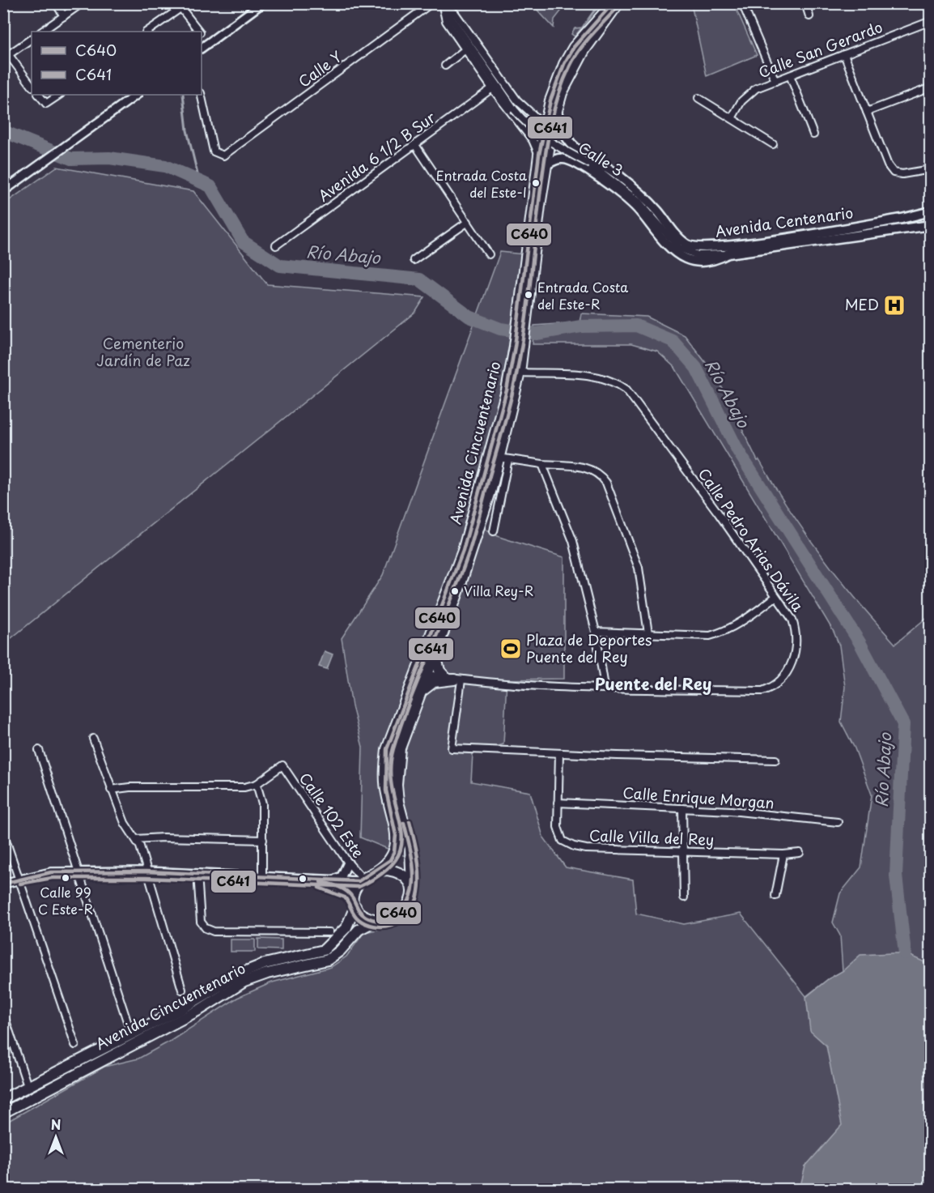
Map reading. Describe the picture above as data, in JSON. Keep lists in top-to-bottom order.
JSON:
{
  "streets": {
    "main road": ["Avenida Centenario", "Avenida Cincuentenario"],
    "street": [
      "Calle San Gerardo",
      "Calle Y",
      "Avenida 6 1/2 B Sur",
      "Calle 3",
      "Calle Pedro Arias Dávila",
      "Calle Enrique Morgan",
      "Calle 102 Este",
      "Calle Villa del Rey"
    ]
  },
  "crossings": [
    ["Calle 3", "Avenida Centenario"],
    ["Avenida Cincuentenario", "Calle Pedro Arias Dávila"],
    ["Avenida Cincuentenario", "Calle 102 Este"],
    ["Calle Enrique Morgan", "Calle Villa del Rey"]
  ],
  "districts": ["Puente del Rey"],
  "water": ["Río Abajo"],
  "parks": ["Cementerio Jardín de Paz"],
  "places": {
    "other": [
      "Entrada Costa del Este-I",
      "Entrada Costa del Este-R",
      "Villa Rey-R",
      "Calle 99 C Este-R"
    ],
    "hospital": ["MED"],
    "sports": ["Plaza de Deportes Puente del Rey"]
  },
  "lines": ["transit line C640", "transit line C641"],
  "legend": ["C640", "C641"],
  "north": "top"
}
